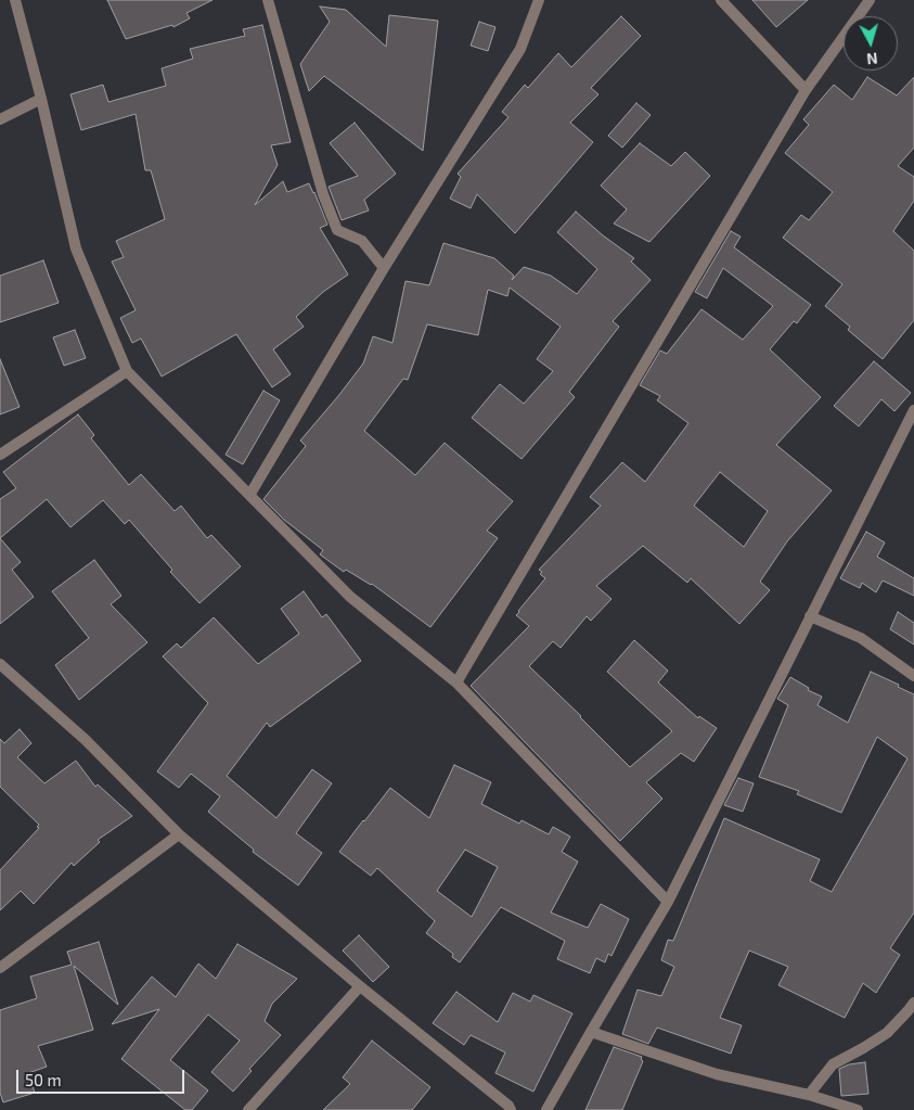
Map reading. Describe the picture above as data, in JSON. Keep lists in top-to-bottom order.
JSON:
{
  "scale_bar": "50 m",
  "north": "bottom"
}
